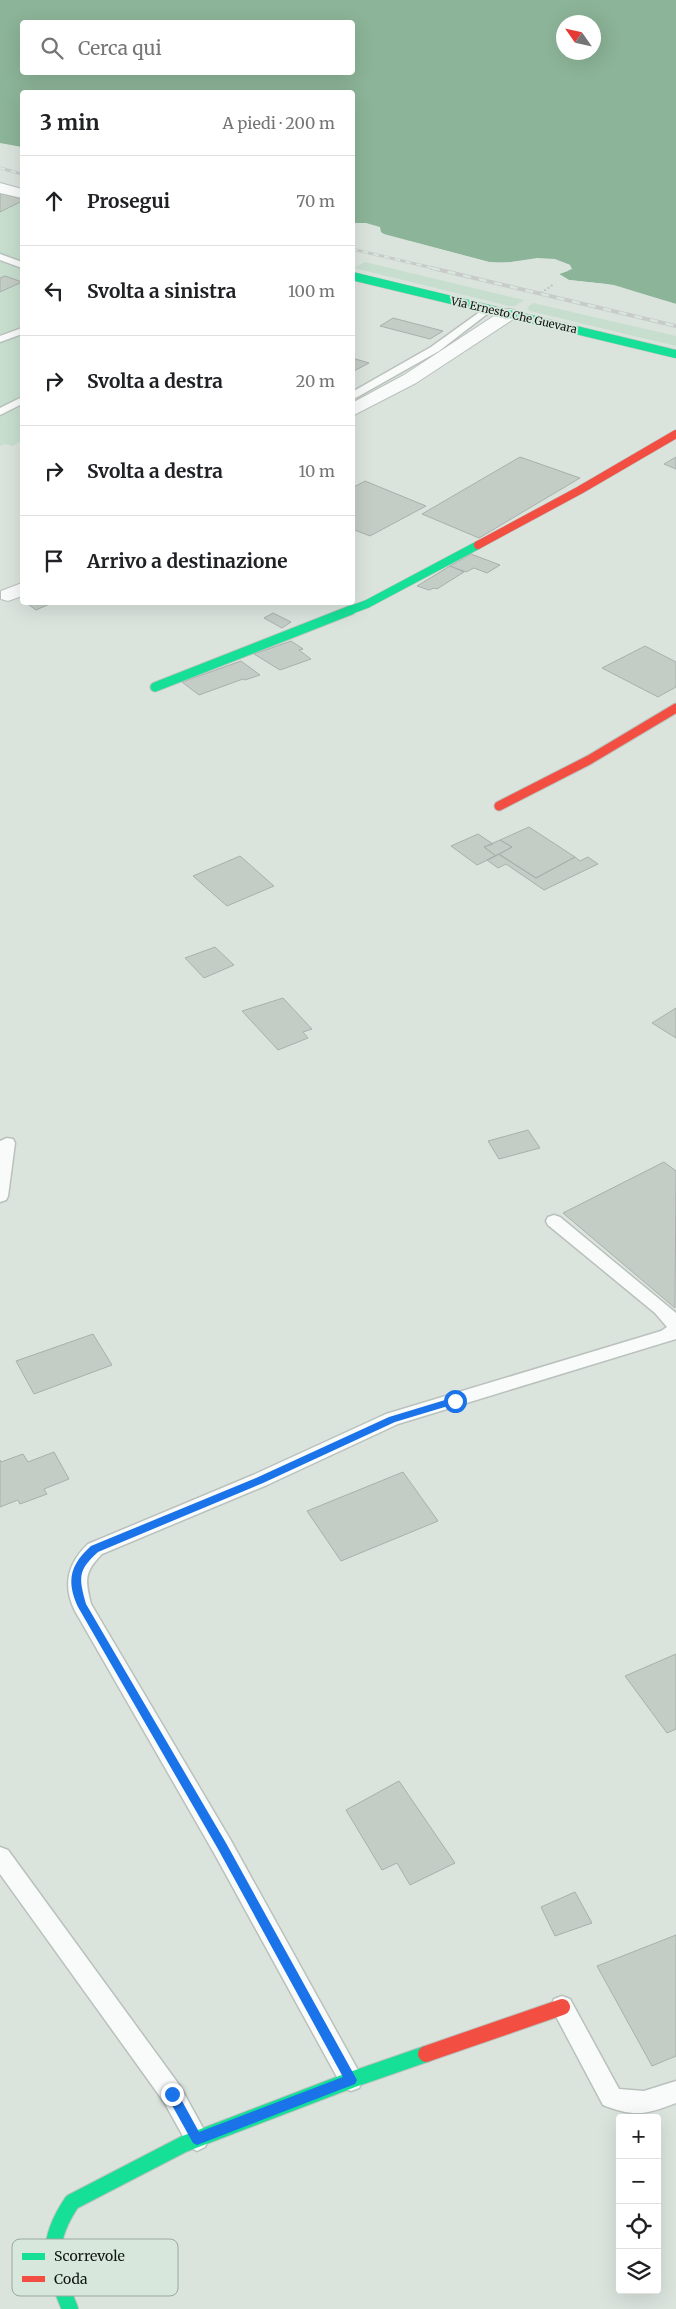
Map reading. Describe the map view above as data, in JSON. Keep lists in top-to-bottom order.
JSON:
{
  "streets": {
    "street": ["Via Ernesto Che Guevara"]
  },
  "legend": ["Scorrevole", "Coda"],
  "north": "top left",
  "page": {
    "search": "Cerca qui",
    "heading": ["3 min", "A piedi · 200 m"],
    "list": [
      ["Prosegui", "70 m"],
      ["Svolta a sinistra", "100 m"],
      ["Svolta a destra", "20 m"],
      ["Svolta a destra", "10 m"],
      "Arrivo a destinazione"
    ],
    "map_buttons": ["+", "−"]
  }
}
